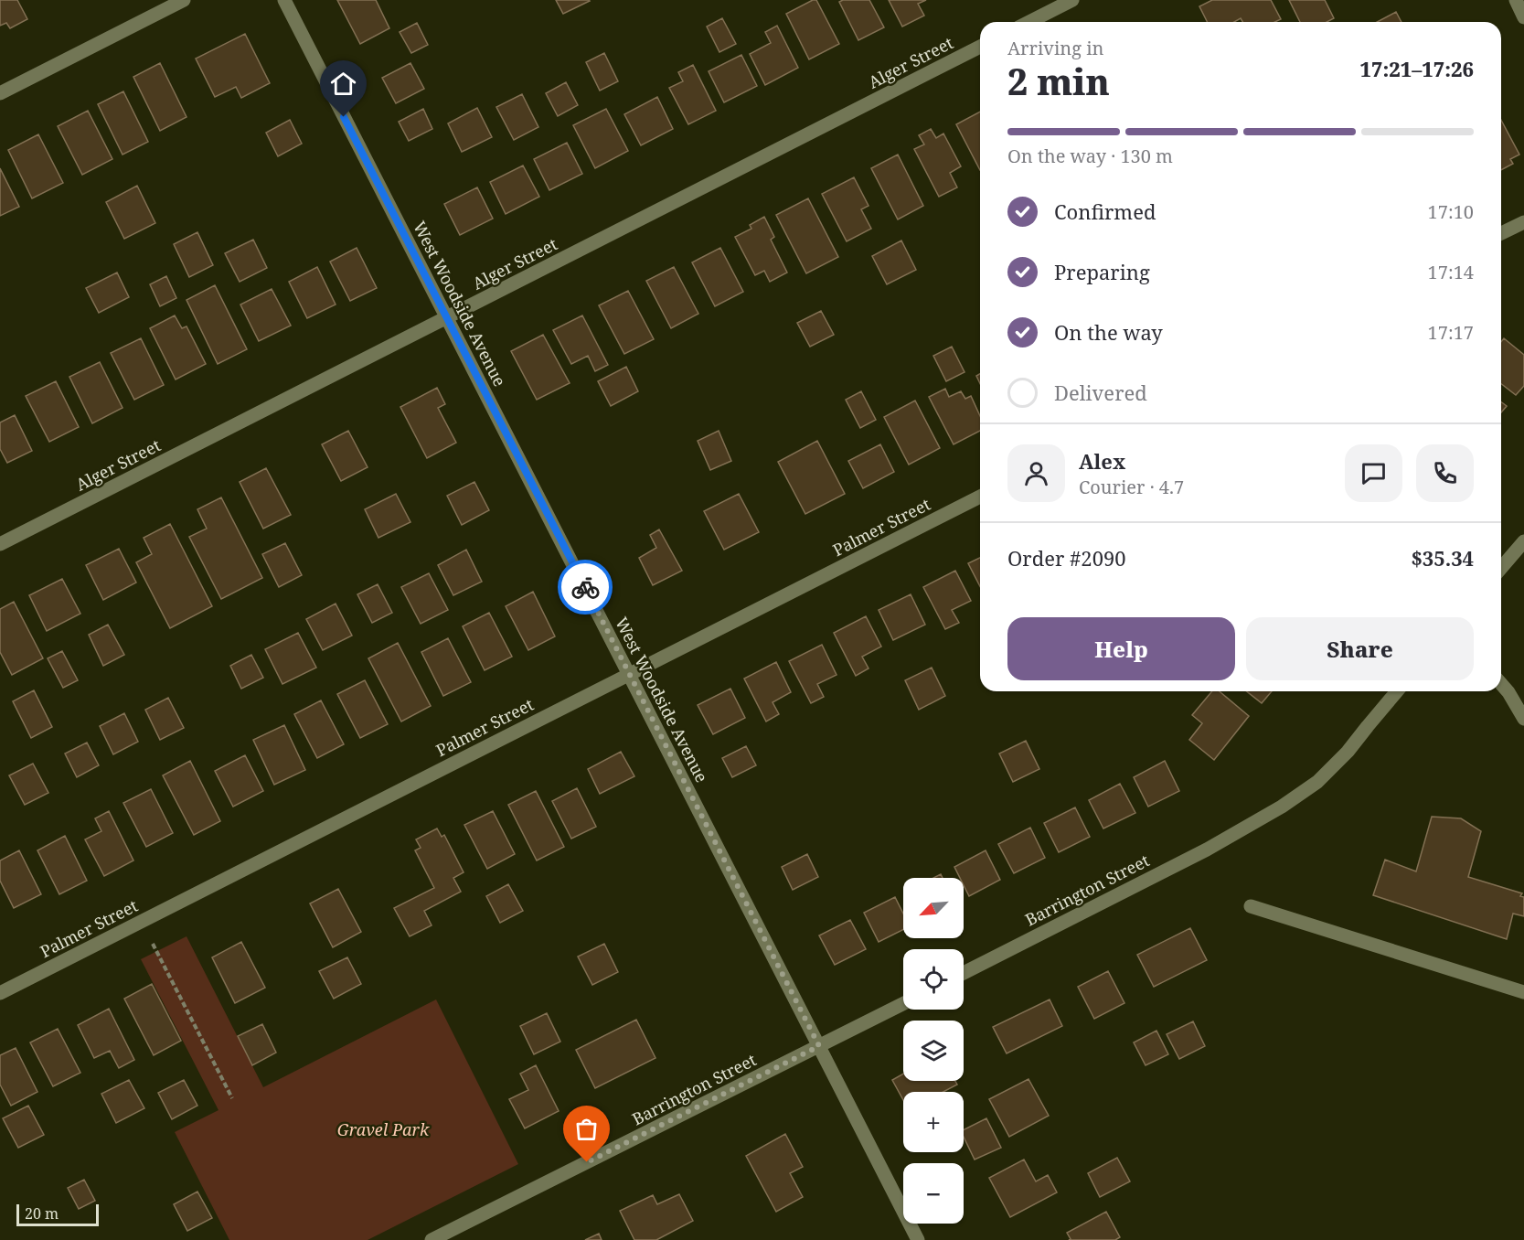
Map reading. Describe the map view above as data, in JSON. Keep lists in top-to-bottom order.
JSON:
{
  "streets": {
    "street": [
      "Alger Street",
      "West Woodside Avenue",
      "Palmer Street",
      "Barrington Street"
    ]
  },
  "crossings": [
    ["Alger Street", "West Woodside Avenue"],
    ["West Woodside Avenue", "Palmer Street"],
    ["West Woodside Avenue", "Barrington Street"]
  ],
  "parks": ["Gravel Park"],
  "scale_bar": "20 m",
  "north": "bottom left",
  "page": {
    "heading": ["2 min", "Arriving in", "17:21–17:26"],
    "panel": [
      "Alex",
      "Courier · 4.7",
      "Order #2090",
      "$35.34"
    ],
    "bar": "On the way · 130 m",
    "list": [
      ["Confirmed", "17:10"],
      ["Preparing", "17:14"],
      ["On the way", "17:17"],
      "Delivered"
    ],
    "buttons": ["Help", "Share"],
    "map_buttons": ["+", "−"],
    "scale": "20 m"
  }
}
